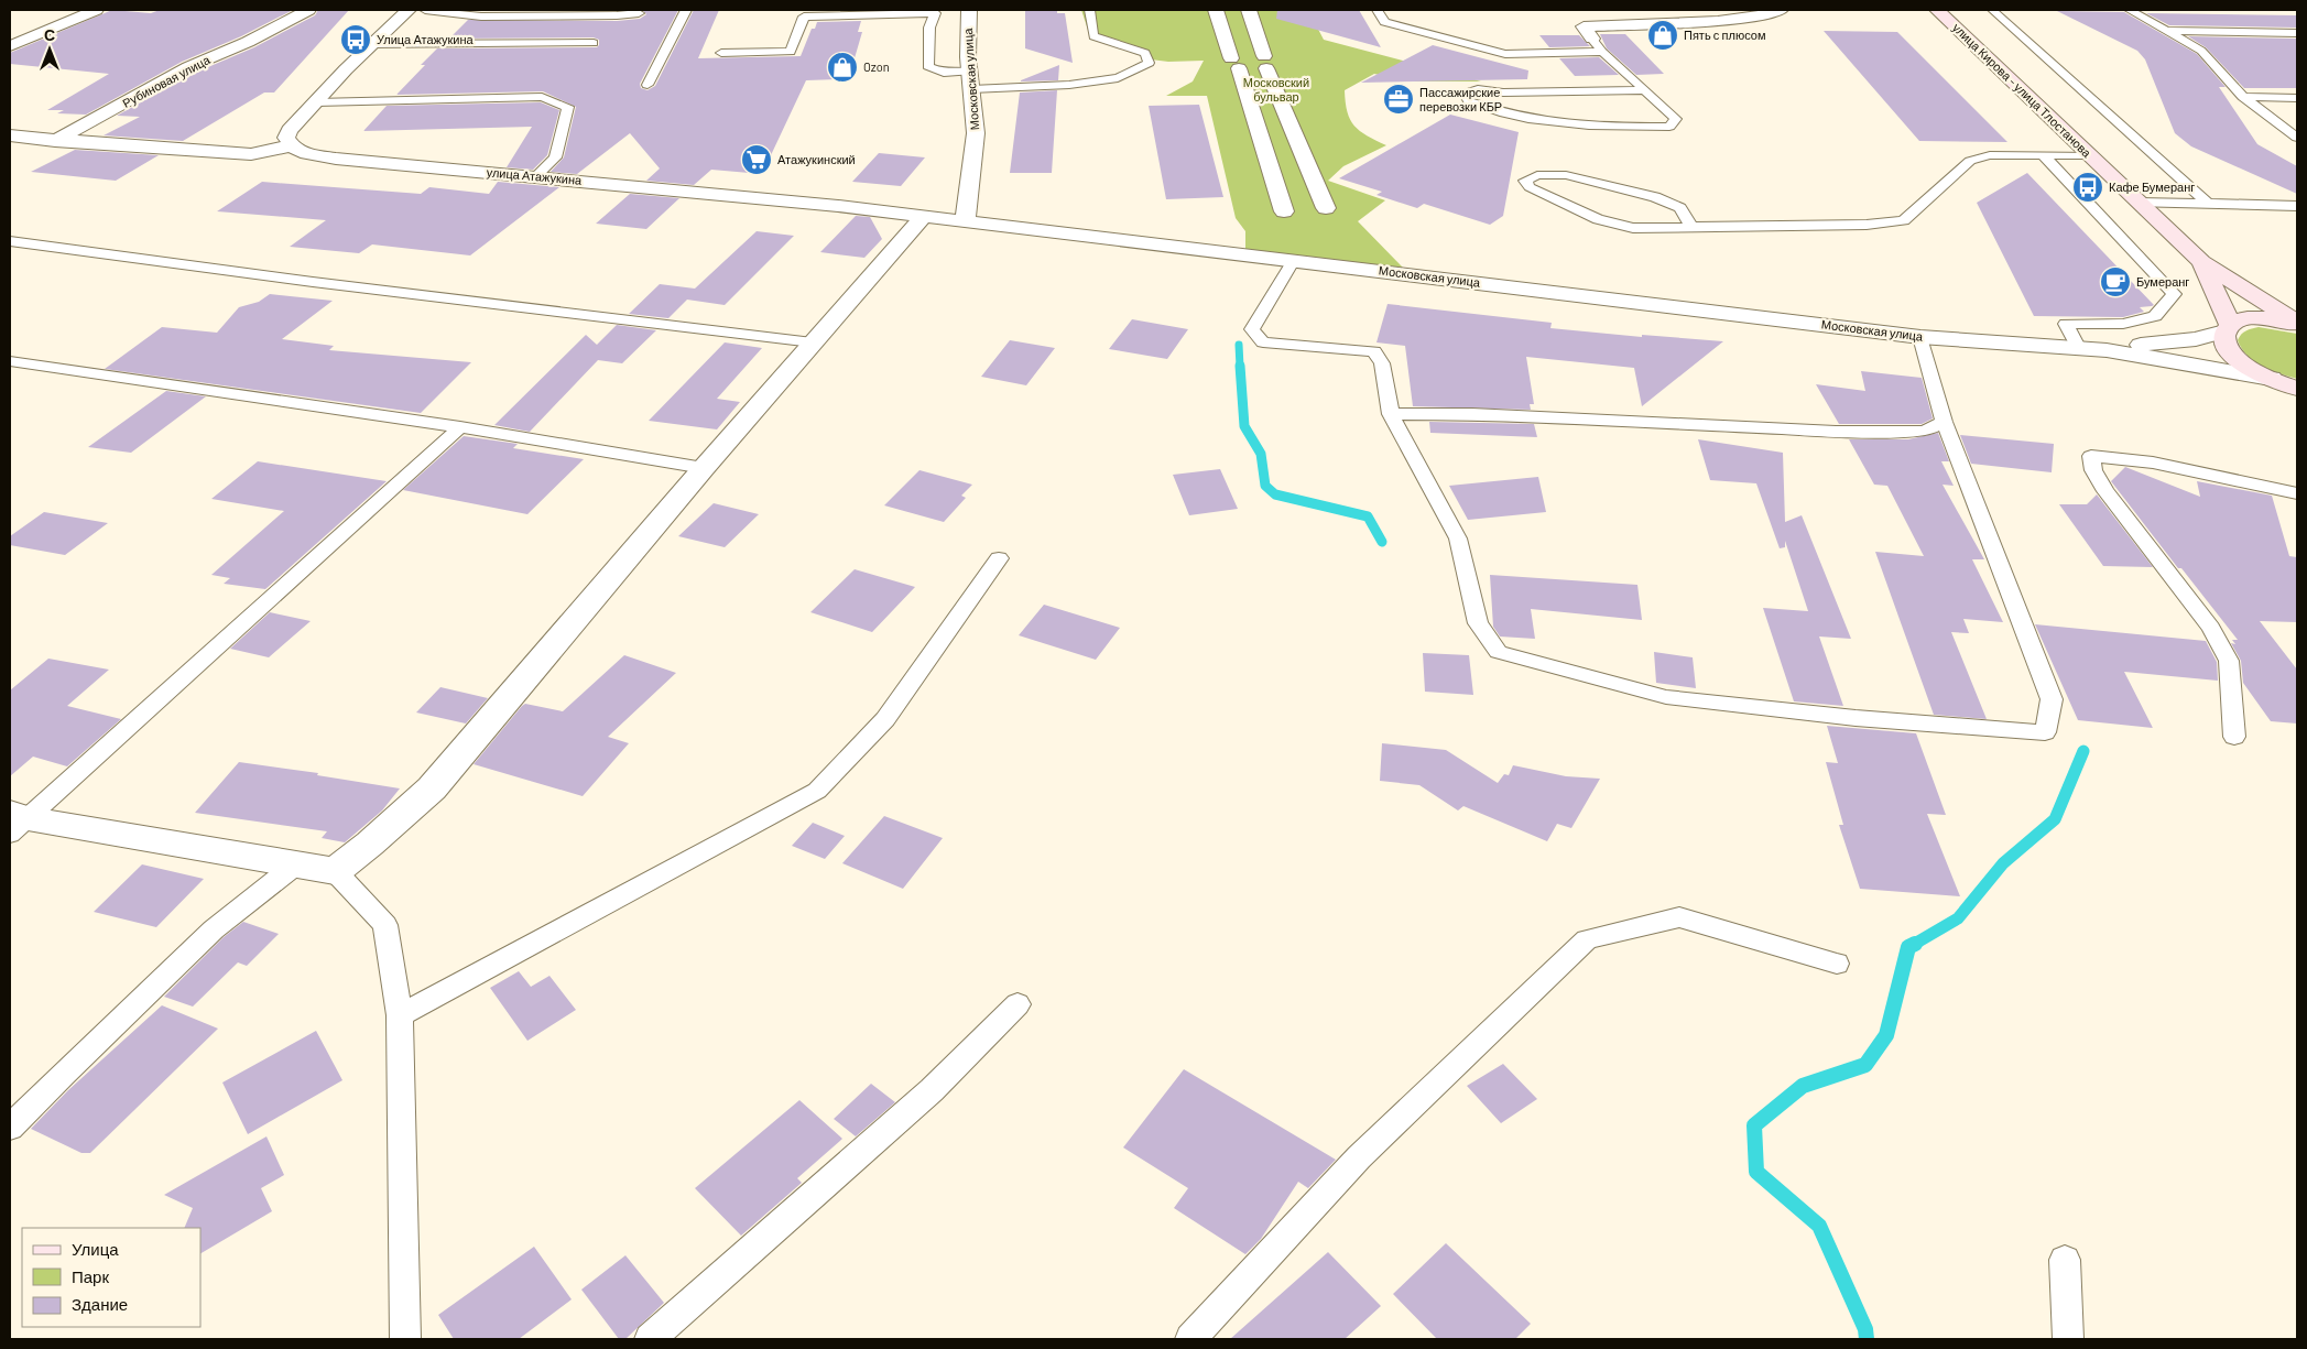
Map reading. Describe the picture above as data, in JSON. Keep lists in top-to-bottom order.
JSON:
{
  "streets": {
    "main road": ["улица Кирова - улица Тлостанова"],
    "street": ["Московская улица", "Рубиновая улица", "улица Атажукина"]
  },
  "crossings": [
    ["Московская улица", "улица Атажукина"]
  ],
  "parks": ["Московский бульвар"],
  "places": {
    "shop": ["Пять с плюсом", "Ozon"],
    "bus stop": ["Улица Атажукина", "Кафе Бумеранг"],
    "office": ["Пассажирские перевозки КБР"],
    "supermarket": ["Атажукинский"],
    "cafe": ["Бумеранг"]
  },
  "legend": ["Улица", "Парк", "Здание"],
  "north": "top"
}
